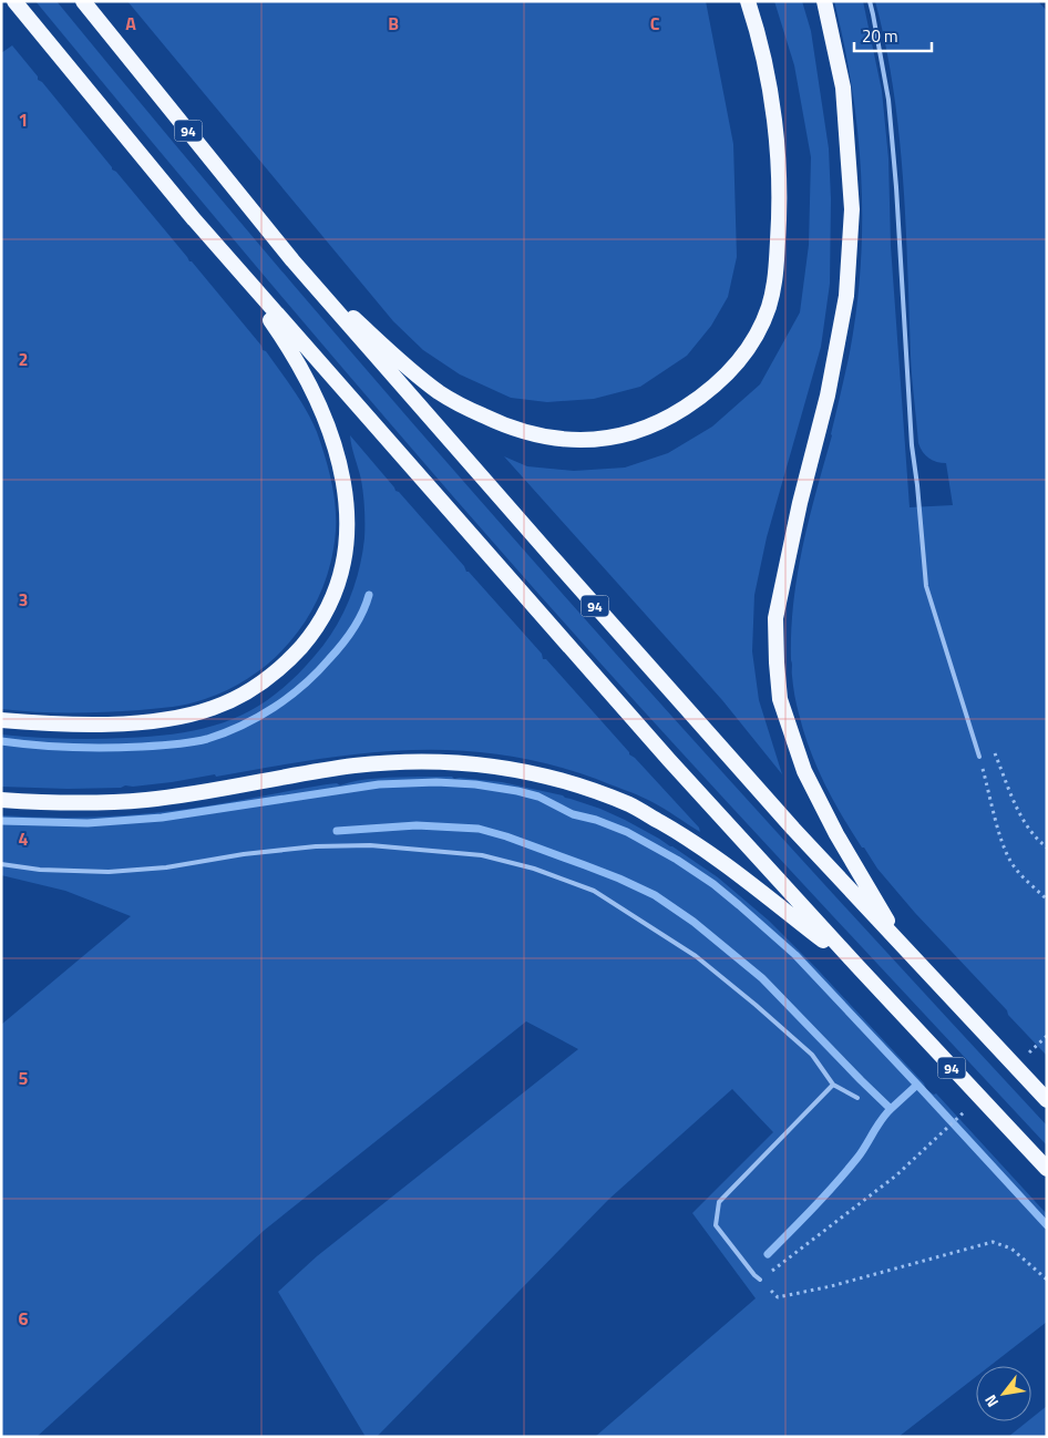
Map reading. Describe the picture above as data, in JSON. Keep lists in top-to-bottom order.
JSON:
{
  "streets": {
    "highway": ["94"]
  },
  "scale_bar": "20 m",
  "north": "bottom left",
  "grid": {
    "columns": ["A", "B", "C"],
    "rows": [
      "1",
      "2",
      "3",
      "4",
      "5",
      "6"
    ]
  }
}
